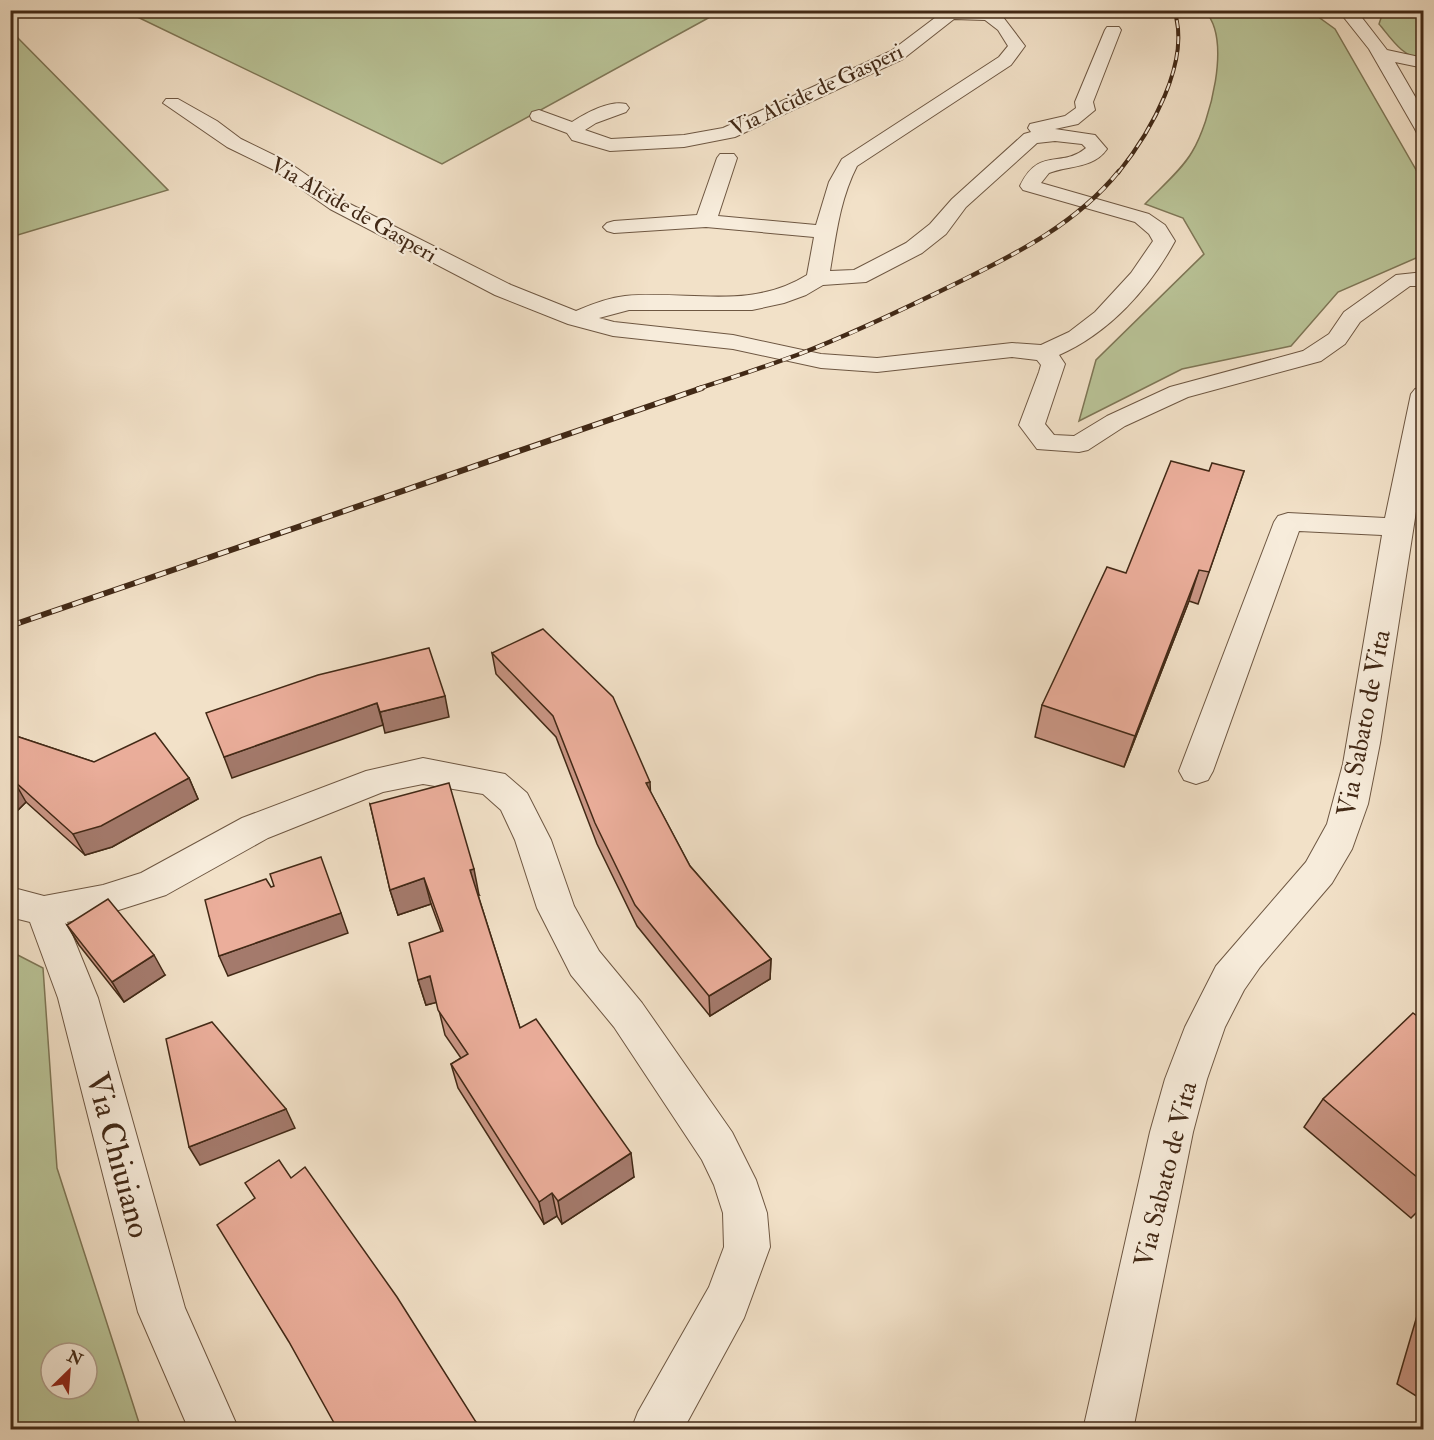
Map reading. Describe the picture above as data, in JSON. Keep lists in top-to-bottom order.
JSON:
{
  "streets": {
    "street": ["Via Alcide de Gasperi", "Via Sabato de Vita", "Via Chiuiano"]
  },
  "north": "top right"
}
